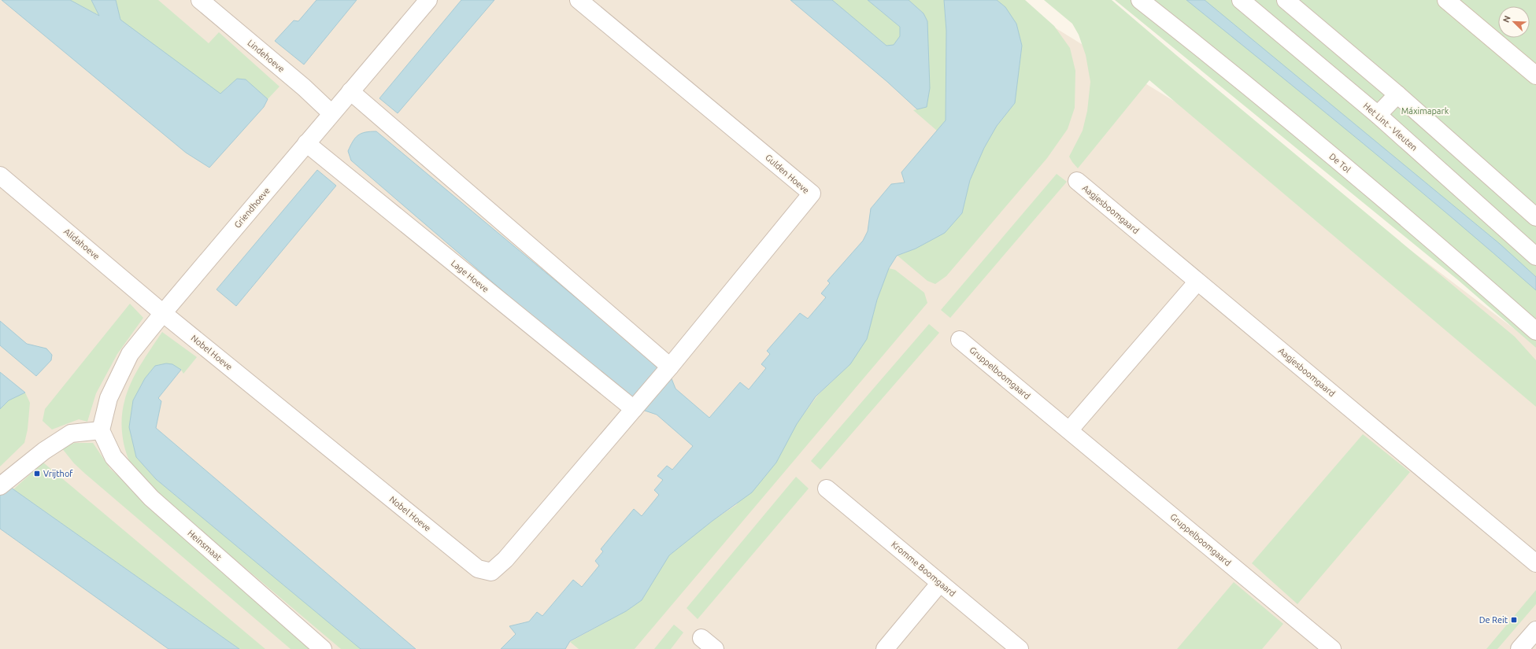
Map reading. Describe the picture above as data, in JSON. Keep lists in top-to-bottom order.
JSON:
{
  "streets": {
    "street": [
      "Lindehoeve",
      "Het Lint - Vleuten",
      "De Tol",
      "Gulden Hoeve",
      "Griendhoeve",
      "Aagjesboomgaard",
      "Alidahoeve",
      "Lage Hoeve",
      "Nobel Hoeve",
      "Gruppelboomgaard",
      "Heinsmaat",
      "Kromme Boomgaard"
    ]
  },
  "crossings": [
    ["Lindehoeve", "Griendhoeve"],
    ["Gulden Hoeve", "Lage Hoeve"],
    ["Gulden Hoeve", "Nobel Hoeve"],
    ["Griendhoeve", "Alidahoeve"],
    ["Griendhoeve", "Lage Hoeve"],
    ["Griendhoeve", "Nobel Hoeve"],
    ["Griendhoeve", "Heinsmaat"],
    ["Alidahoeve", "Nobel Hoeve"],
    ["Lage Hoeve", "Nobel Hoeve"]
  ],
  "parks": ["Máximapark"],
  "places": {
    "transit": ["Vrijthof", "De Reit"]
  },
  "north": "top left"
}
